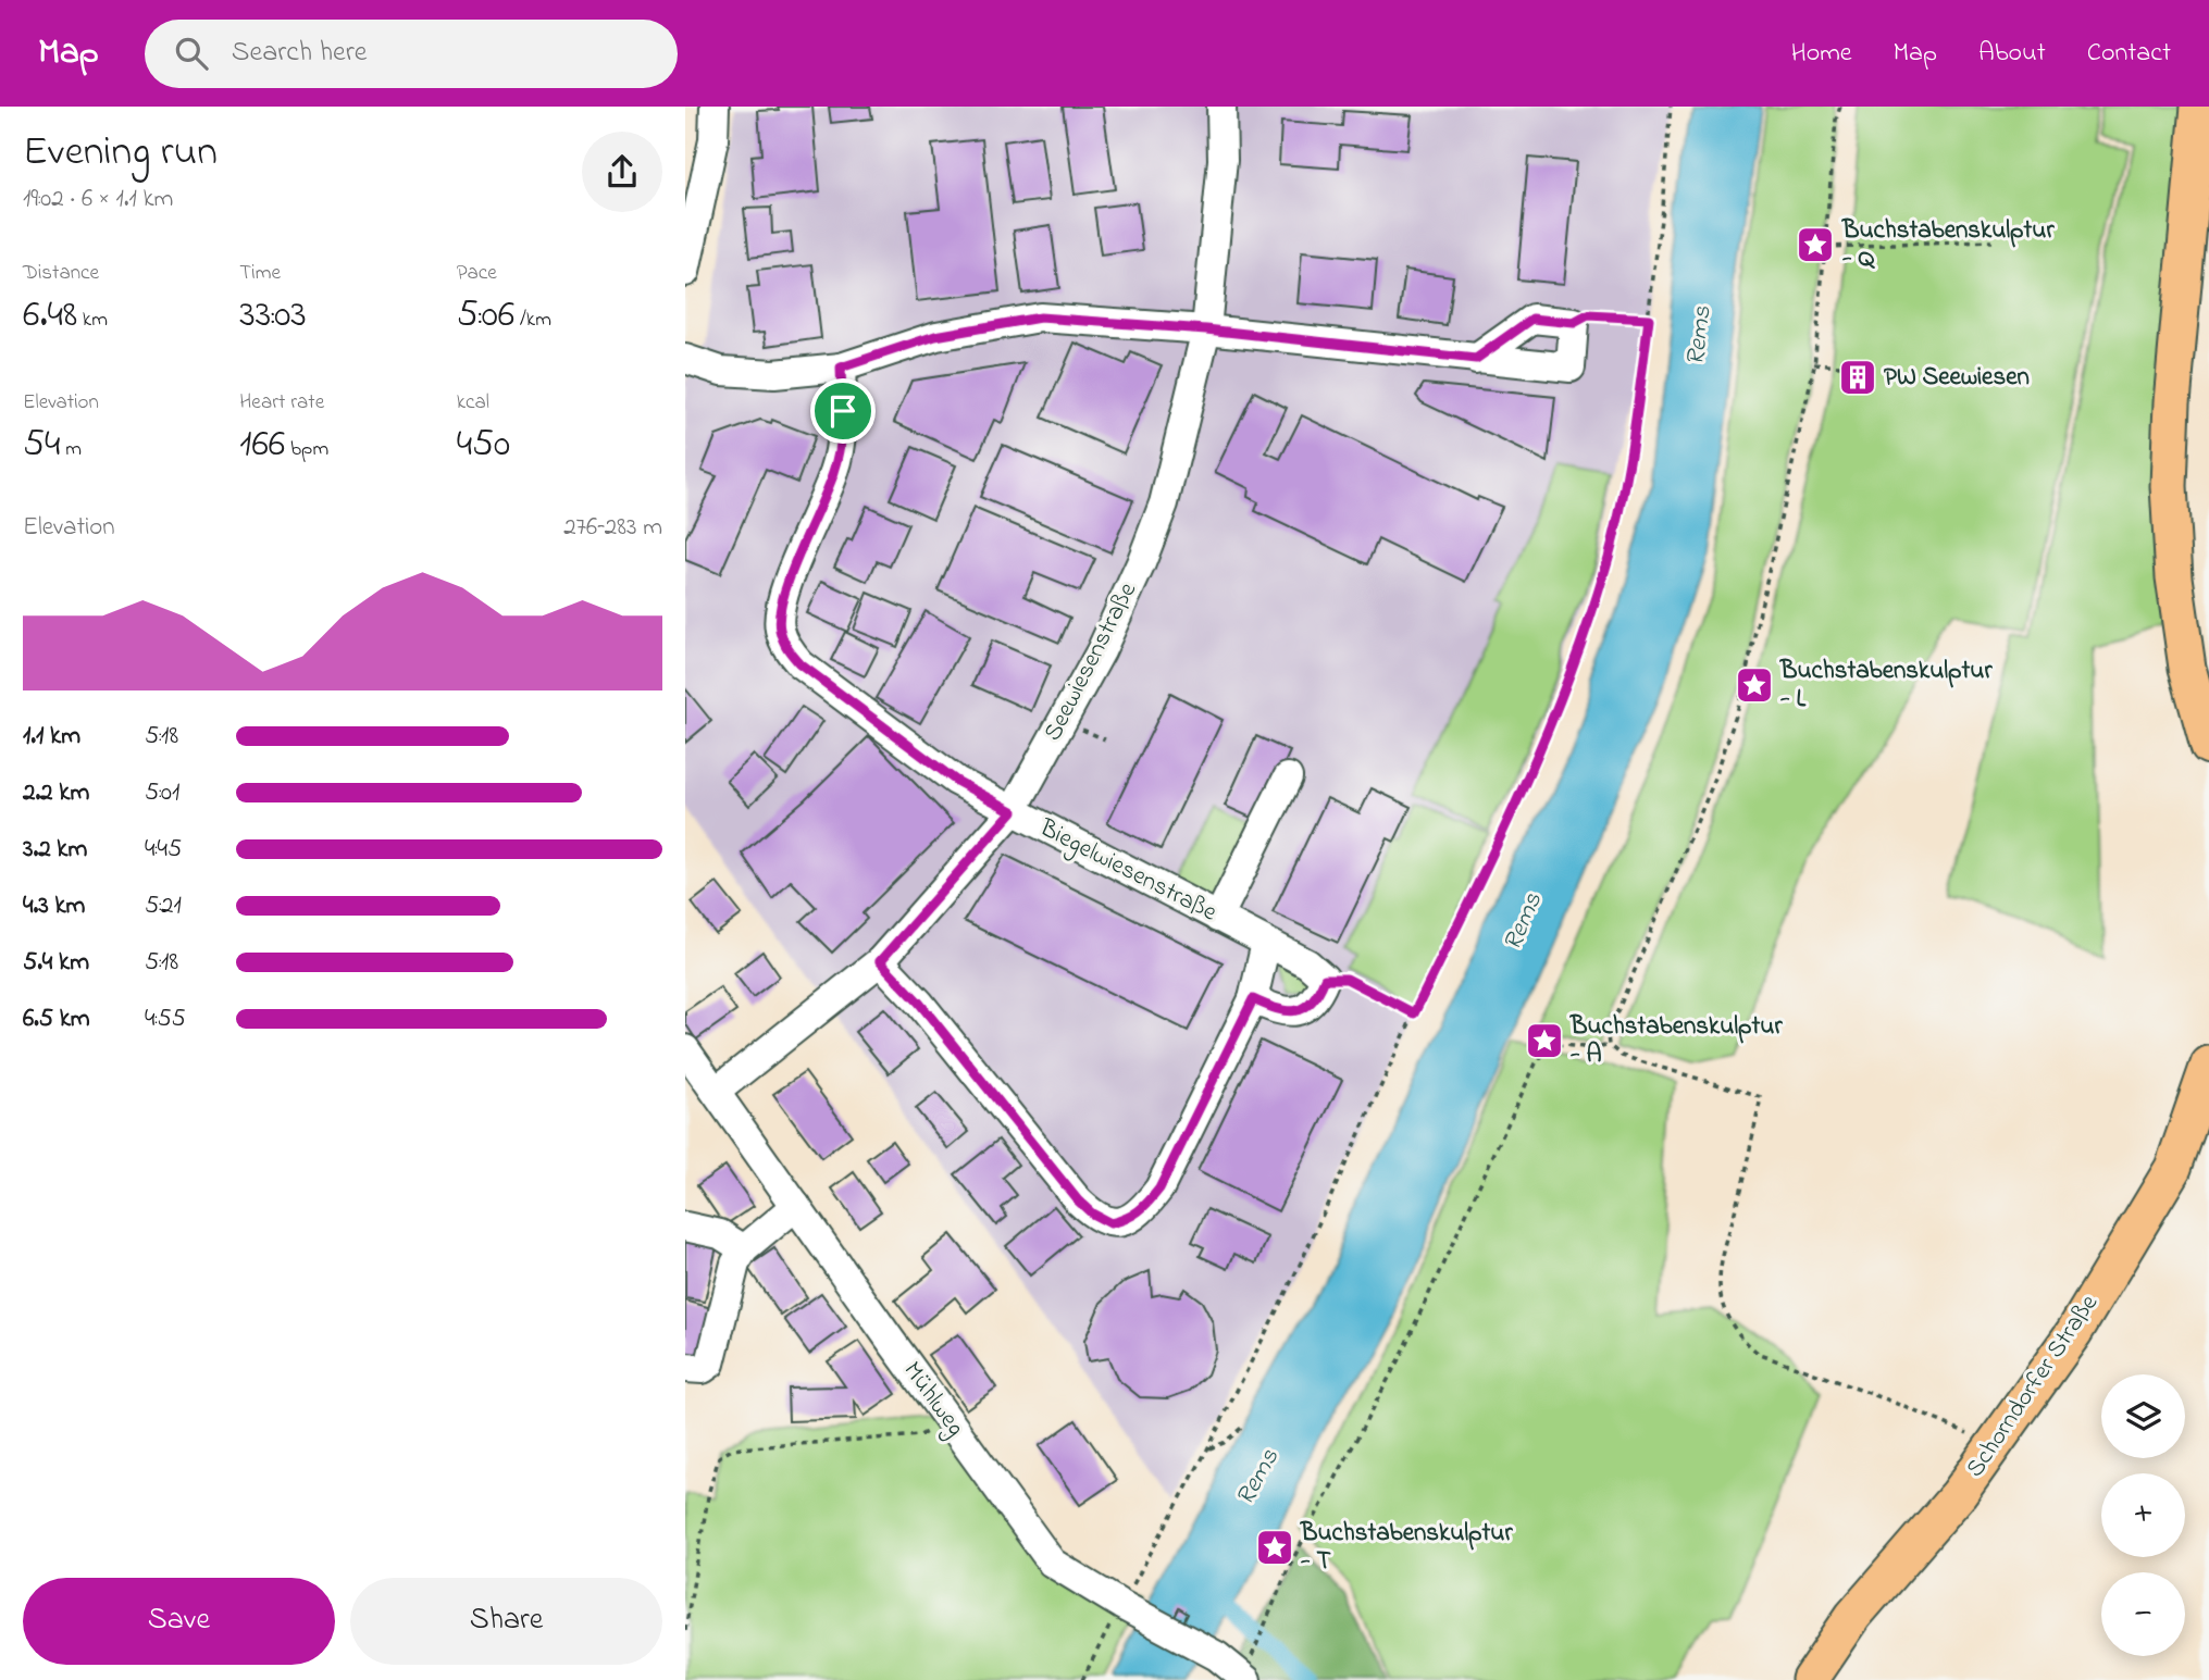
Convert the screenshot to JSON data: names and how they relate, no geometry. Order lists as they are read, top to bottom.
{
  "streets": {
    "main road": ["Schorndorfer Straße"],
    "street": ["Seewiesenstraße", "Biegelwiesenstraße", "Mühlweg"]
  },
  "crossings": [
    ["Seewiesenstraße", "Biegelwiesenstraße"],
    ["Seewiesenstraße", "Mühlweg"]
  ],
  "water": ["Rems"],
  "places": {
    "place": [
      "Buchstabenskulptur - Q",
      "Buchstabenskulptur - L",
      "Buchstabenskulptur - A",
      "Buchstabenskulptur - T"
    ],
    "building": ["PW Seewiesen"]
  },
  "page": {
    "header": "Map",
    "search": "Search here",
    "nav": [
      "Home",
      "Map",
      "About",
      "Contact"
    ],
    "heading": ["Evening run", "19:02 · 6 × 1.1 km"],
    "stats": [
      ["Distance", "6.48 km"],
      ["Time", "33:03"],
      ["Pace", "5:06 /km"],
      ["Elevation", "54 m"],
      ["Heart rate", "166 bpm"],
      ["kcal", "450"]
    ],
    "chart": ["Elevation", "276–283 m"],
    "list": [
      {
        "name": "1.1 km",
        "note": "5:18"
      },
      {
        "name": "2.2 km",
        "note": "5:01"
      },
      {
        "name": "3.2 km",
        "note": "4:45"
      },
      {
        "name": "4.3 km",
        "note": "5:21"
      },
      {
        "name": "5.4 km",
        "note": "5:18"
      },
      {
        "name": "6.5 km",
        "note": "4:55"
      }
    ],
    "map_buttons": ["+", "−"],
    "buttons": ["Save", "Share"]
  }
}
